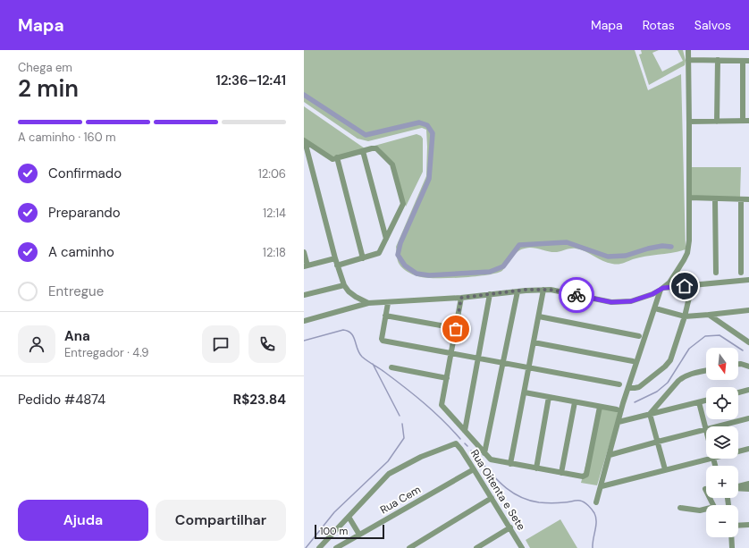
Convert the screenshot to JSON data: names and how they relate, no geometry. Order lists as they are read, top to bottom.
{
  "streets": {
    "street": ["Rua Oitenta e Sete", "Rua Cem"]
  },
  "crossings": [
    ["Rua Oitenta e Sete", "Rua Cem"]
  ],
  "scale_bar": "100 m",
  "north": "bottom",
  "page": {
    "header": "Mapa",
    "nav": ["Mapa", "Rotas", "Salvos"],
    "heading": ["2 min", "Chega em", "12:36–12:41"],
    "panel": [
      "Ana",
      "Entregador · 4.9",
      "Pedido #4874",
      "R$23.84"
    ],
    "bar": "A caminho · 160 m",
    "list": [
      ["Confirmado", "12:06"],
      ["Preparando", "12:14"],
      ["A caminho", "12:18"],
      "Entregue"
    ],
    "map_buttons": ["+", "−"],
    "buttons": ["Ajuda", "Compartilhar"],
    "scale": "100 m"
  }
}
